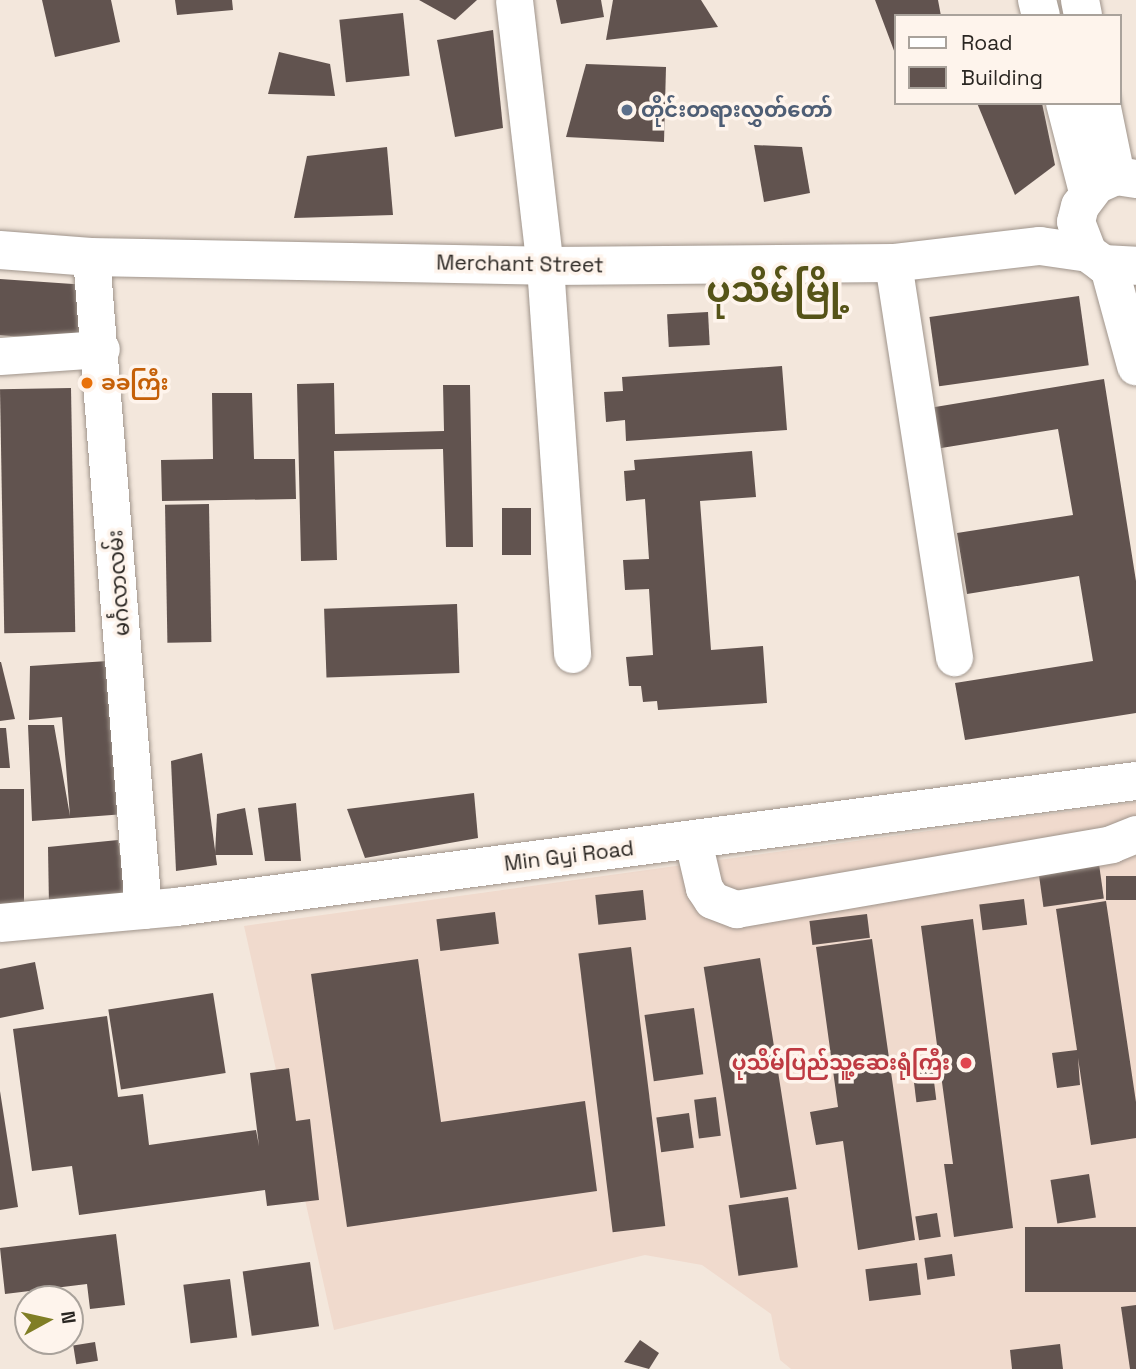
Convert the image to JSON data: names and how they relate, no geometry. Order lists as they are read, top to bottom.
{
  "streets": {
    "main road": ["Merchant Street", "Min Gyi Road"],
    "street": ["မင်္ဂလာလမ်း"]
  },
  "crossings": [
    ["Merchant Street", "မင်္ဂလာလမ်း"],
    ["မင်္ဂလာလမ်း", "Min Gyi Road"]
  ],
  "districts": ["ပုသိမ်မြို့"],
  "places": ["တိုင်းတရားလွှတ်တော်", "ခခကြီး", "ပုသိမ်ပြည်သူ့ဆေးရုံကြီး"],
  "legend": ["Road", "Building"],
  "north": "right"
}
